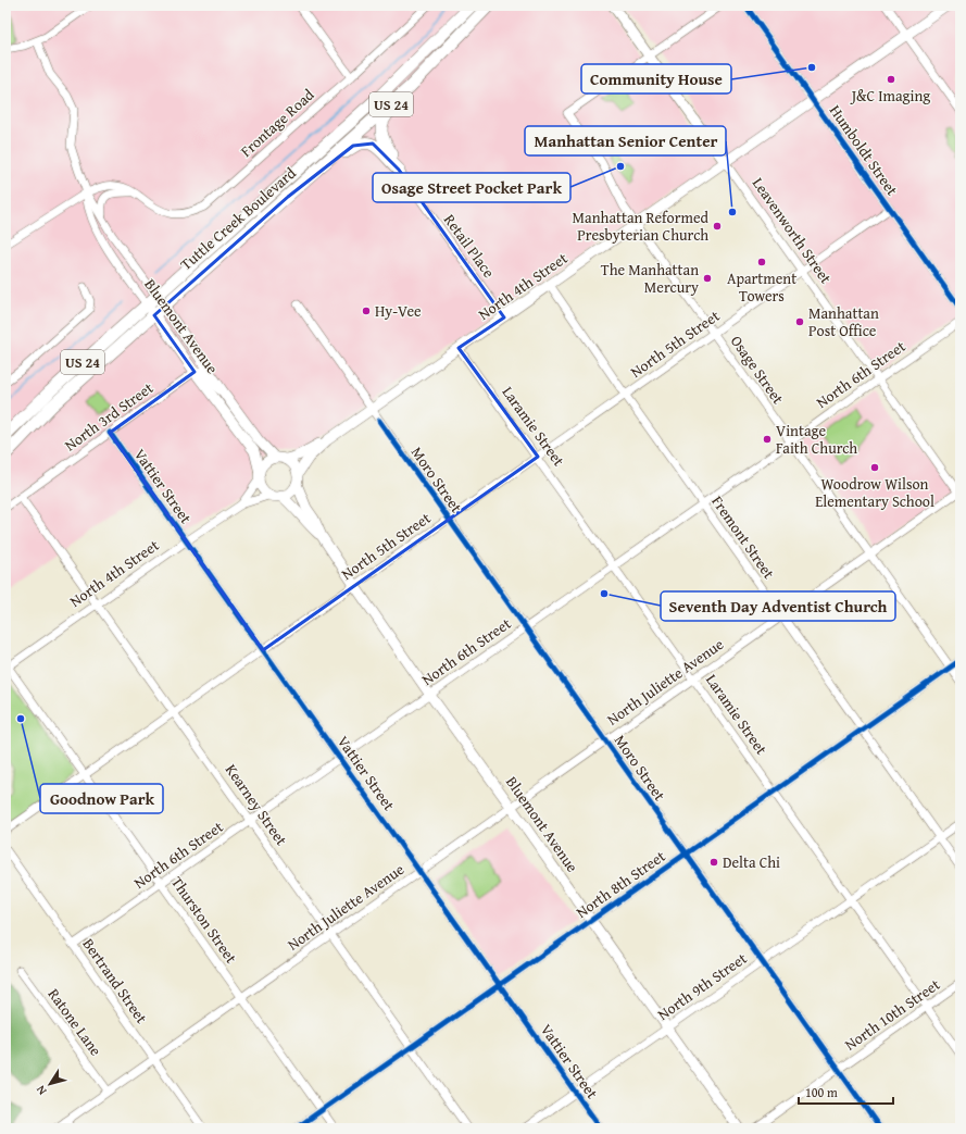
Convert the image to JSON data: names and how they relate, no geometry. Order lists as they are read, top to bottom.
{
  "streets": {
    "highway": ["US 24", "Tuttle Creek Boulevard"],
    "main road": ["Leavenworth Street", "North 4th Street", "Bluemont Avenue"],
    "street": [
      "Frontage Road",
      "Humboldt Street",
      "Retail Place",
      "North 5th Street",
      "Osage Street",
      "North 6th Street",
      "North 3rd Street",
      "Laramie Street",
      "Moro Street",
      "Vattier Street",
      "Fremont Street",
      "North Juliette Avenue",
      "Kearney Street",
      "North 8th Street",
      "Thurston Street",
      "Bertrand Street",
      "North 9th Street",
      "North 10th Street",
      "Ratone Lane"
    ]
  },
  "crossings": [
    ["Frontage Road", "Bluemont Avenue"],
    ["Humboldt Street", "North 4th Street"],
    ["Humboldt Street", "North 5th Street"],
    ["Tuttle Creek Boulevard", "Bluemont Avenue"],
    ["Leavenworth Street", "North 4th Street"],
    ["Leavenworth Street", "North 5th Street"],
    ["Leavenworth Street", "Osage Street"],
    ["Leavenworth Street", "North 6th Street"],
    ["Leavenworth Street", "North Juliette Avenue"],
    ["Retail Place", "North 4th Street"],
    ["North 4th Street", "Bluemont Avenue"],
    ["North 4th Street", "Osage Street"],
    ["North 4th Street", "Laramie Street"],
    ["North 4th Street", "Moro Street"],
    ["North 4th Street", "Vattier Street"],
    ["North 4th Street", "Fremont Street"],
    ["North 4th Street", "Kearney Street"],
    ["North 4th Street", "Thurston Street"],
    ["Bluemont Avenue", "North 5th Street"],
    ["Bluemont Avenue", "North 6th Street"],
    ["Bluemont Avenue", "North 3rd Street"],
    ["Bluemont Avenue", "North Juliette Avenue"],
    ["Bluemont Avenue", "North 8th Street"],
    ["Bluemont Avenue", "North 9th Street"],
    ["North 5th Street", "Osage Street"],
    ["North 5th Street", "Laramie Street"],
    ["North 5th Street", "Moro Street"],
    ["North 5th Street", "Vattier Street"],
    ["North 5th Street", "Fremont Street"],
    ["North 5th Street", "Kearney Street"],
    ["North 5th Street", "Thurston Street"],
    ["Osage Street", "North 6th Street"],
    ["Osage Street", "North Juliette Avenue"],
    ["Osage Street", "North 8th Street"],
    ["North 6th Street", "Laramie Street"],
    ["North 6th Street", "Moro Street"],
    ["North 6th Street", "Vattier Street"],
    ["North 6th Street", "Fremont Street"],
    ["North 6th Street", "Kearney Street"],
    ["North 6th Street", "Thurston Street"],
    ["North 6th Street", "Bertrand Street"],
    ["North 3rd Street", "Vattier Street"],
    ["North 3rd Street", "Kearney Street"],
    ["Laramie Street", "North Juliette Avenue"],
    ["Laramie Street", "North 8th Street"],
    ["Laramie Street", "North 9th Street"],
    ["Laramie Street", "North 10th Street"],
    ["Moro Street", "North Juliette Avenue"],
    ["Moro Street", "North 8th Street"],
    ["Moro Street", "North 9th Street"],
    ["Moro Street", "North 10th Street"],
    ["Vattier Street", "North Juliette Avenue"],
    ["Vattier Street", "North 8th Street"],
    ["Vattier Street", "North 9th Street"],
    ["Fremont Street", "North Juliette Avenue"],
    ["Fremont Street", "North 8th Street"],
    ["Fremont Street", "North 9th Street"],
    ["North Juliette Avenue", "Kearney Street"],
    ["North Juliette Avenue", "Thurston Street"],
    ["North Juliette Avenue", "Bertrand Street"],
    ["North Juliette Avenue", "Ratone Lane"],
    ["Kearney Street", "North 8th Street"],
    ["North 8th Street", "Thurston Street"]
  ],
  "places": [
    "Community House",
    "J&C Imaging",
    "Osage Street Pocket Park",
    "Manhattan Senior Center",
    "Manhattan Reformed Presbyterian Church",
    "Apartment Towers",
    "The Manhattan Mercury",
    "Hy-Vee",
    "Manhattan Post Office",
    "Vintage Faith Church",
    "Woodrow Wilson Elementary School",
    "Seventh Day Adventist Church",
    "Goodnow Park",
    "Delta Chi"
  ],
  "scale_bar": "100 m",
  "north": "bottom left"
}
